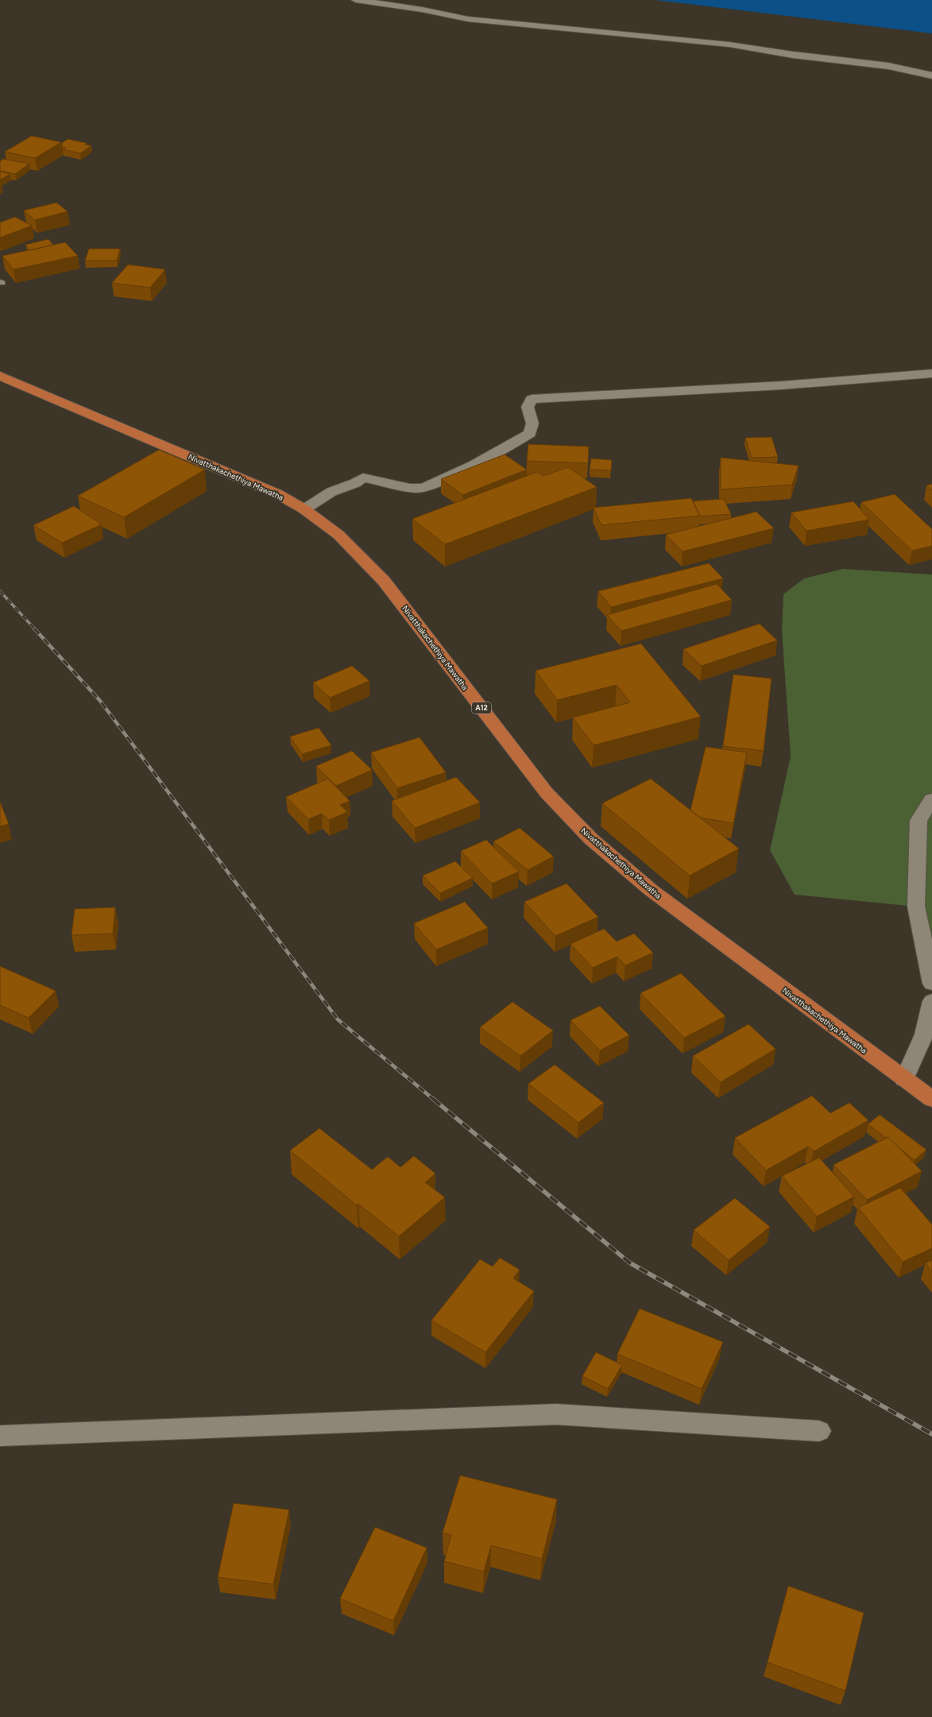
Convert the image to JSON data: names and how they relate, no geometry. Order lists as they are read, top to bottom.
{
  "streets": {
    "highway": ["Nivatthakachethiya Mawatha", "A12"]
  }
}
